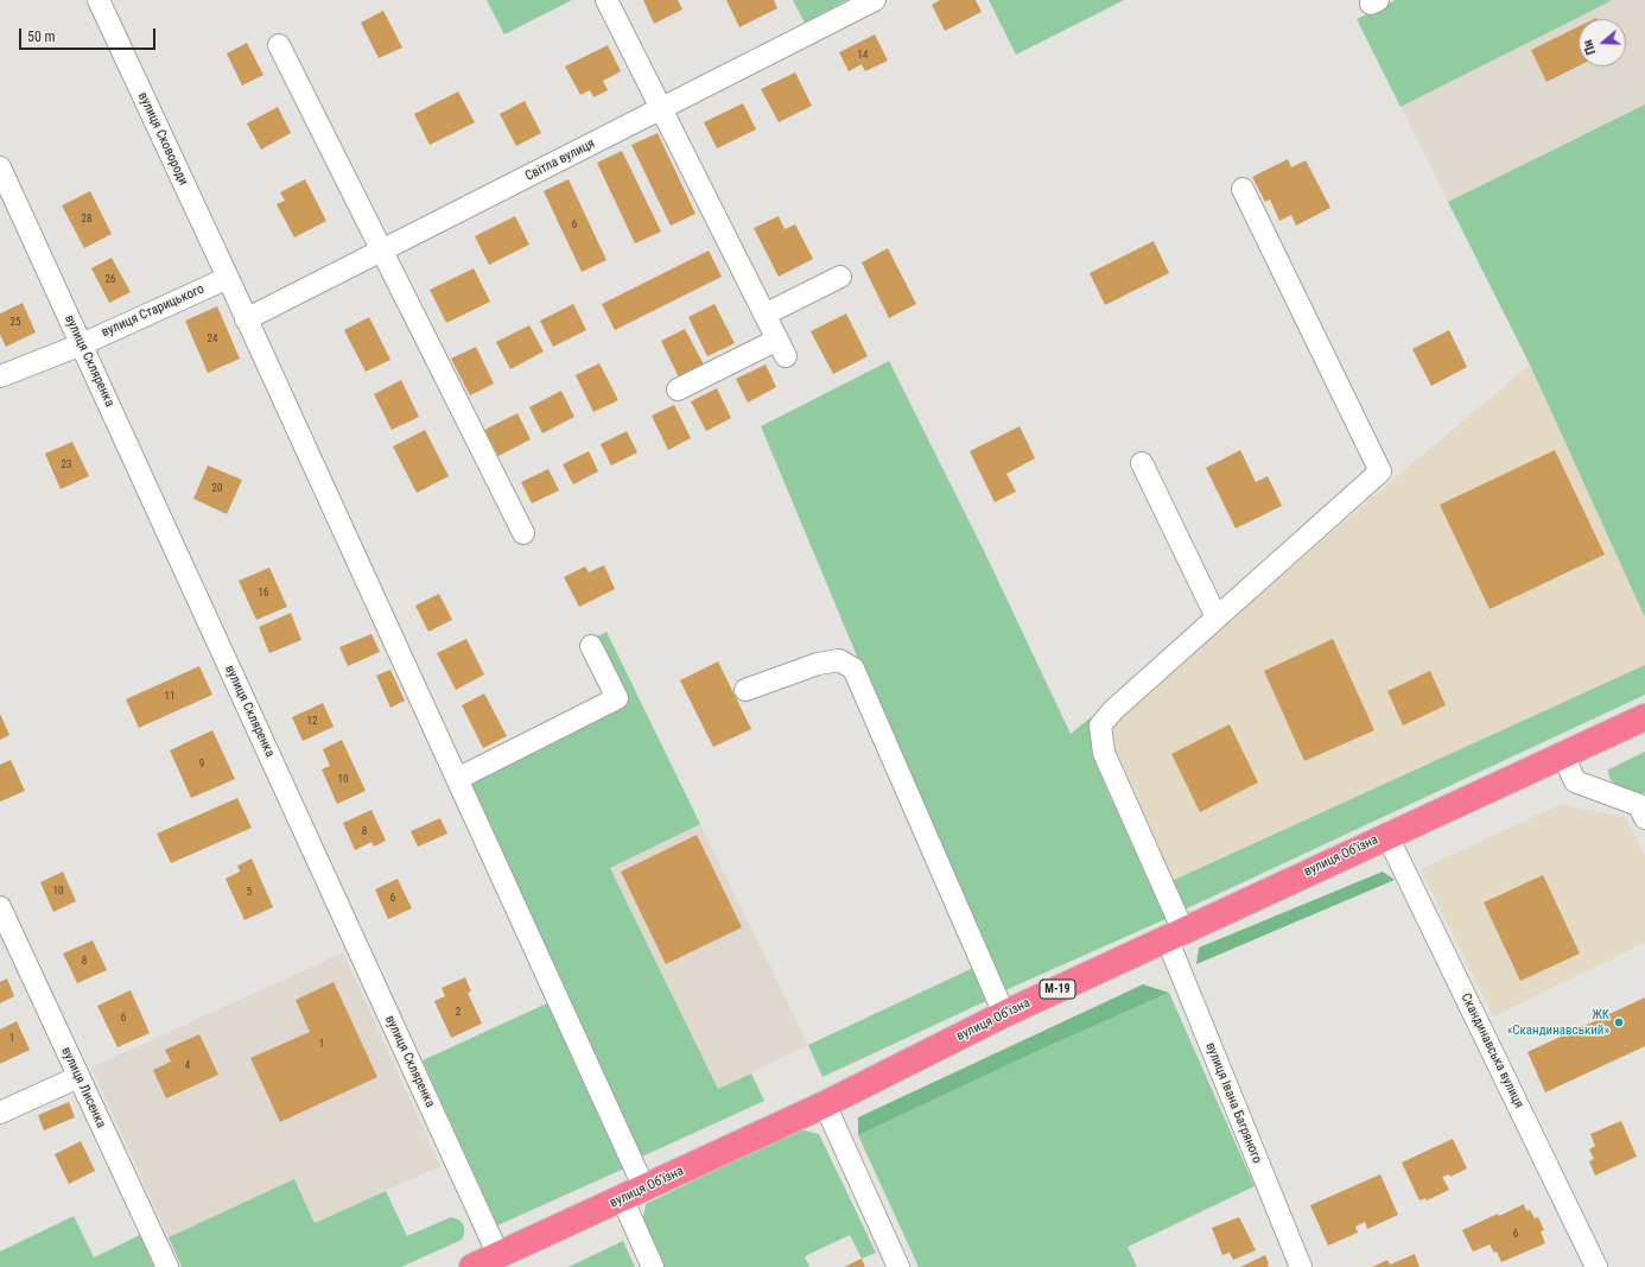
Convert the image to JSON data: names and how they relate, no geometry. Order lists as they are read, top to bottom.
{
  "streets": {
    "highway": ["вулиця Об’їзна", "М-19"],
    "street": [
      "вулиця Сковороди",
      "Світла вулиця",
      "вулиця Старицького",
      "вулиця Скляренка",
      "Скандинавська вулиця",
      "вулиця Лисенка",
      "вулиця Івана Багряного"
    ]
  },
  "crossings": [
    ["вулиця Сковороди", "Світла вулиця"],
    ["вулиця Сковороди", "вулиця Старицького"],
    ["вулиця Сковороди", "вулиця Об’їзна"],
    ["вулиця Старицького", "вулиця Скляренка"],
    ["вулиця Скляренка", "вулиця Об’їзна"],
    ["вулиця Об’їзна", "Скандинавська вулиця"],
    ["вулиця Об’їзна", "вулиця Івана Багряного"]
  ],
  "places": ["ЖК «Скандинавський»"],
  "house_numbers": [
    "14",
    "28",
    "6",
    "26",
    "25",
    "24",
    "23",
    "20",
    "16",
    "11",
    "12",
    "9",
    "10",
    "8",
    "10",
    "5",
    "6",
    "8",
    "2",
    "6",
    "1",
    "1",
    "4",
    "6"
  ],
  "scale_bar": "50 m",
  "north": "left"
}
